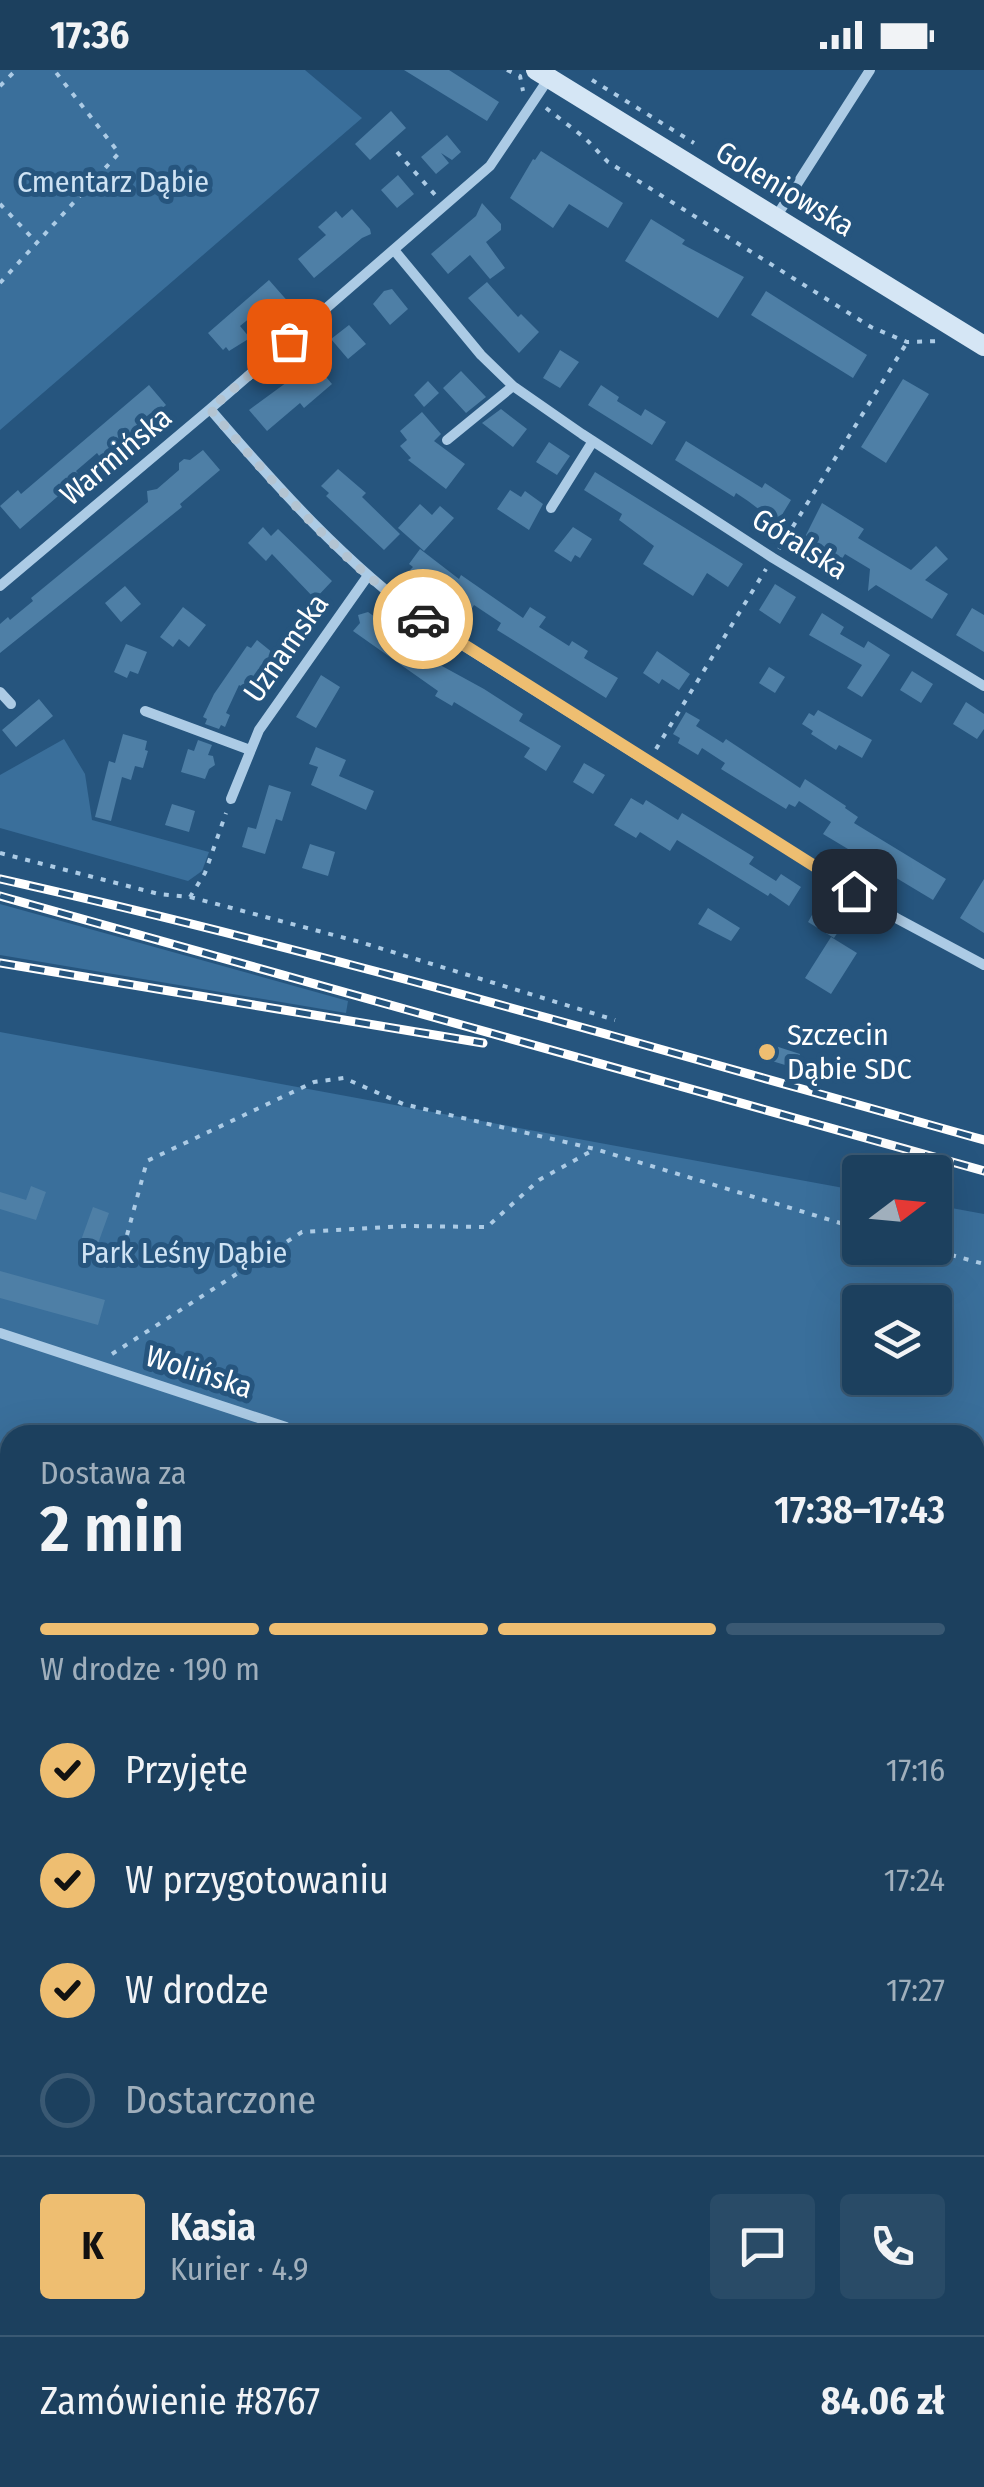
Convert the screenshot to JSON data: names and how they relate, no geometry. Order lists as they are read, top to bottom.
{
  "streets": {
    "street": [
      "Goleniowska",
      "Warmińska",
      "Góralska",
      "Uznamska",
      "Wolińska"
    ]
  },
  "crossings": [
    ["Goleniowska", "Warmińska"],
    ["Warmińska", "Góralska"]
  ],
  "parks": ["Cmentarz Dąbie", "Park Leśny Dąbie"],
  "places": ["Szczecin Dąbie SDC"],
  "north": "right",
  "page": {
    "status": "17:36",
    "heading": ["2 min", "Dostawa za", "17:38–17:43"],
    "panel": [
      "Kasia",
      "Kurier · 4.9",
      "Zamówienie #8767",
      "84.06 zł"
    ],
    "bar": "W drodze · 190 m",
    "list": [
      ["Przyjęte", "17:16"],
      ["W przygotowaniu", "17:24"],
      ["W drodze", "17:27"],
      "Dostarczone"
    ],
    "round": "K"
  }
}
